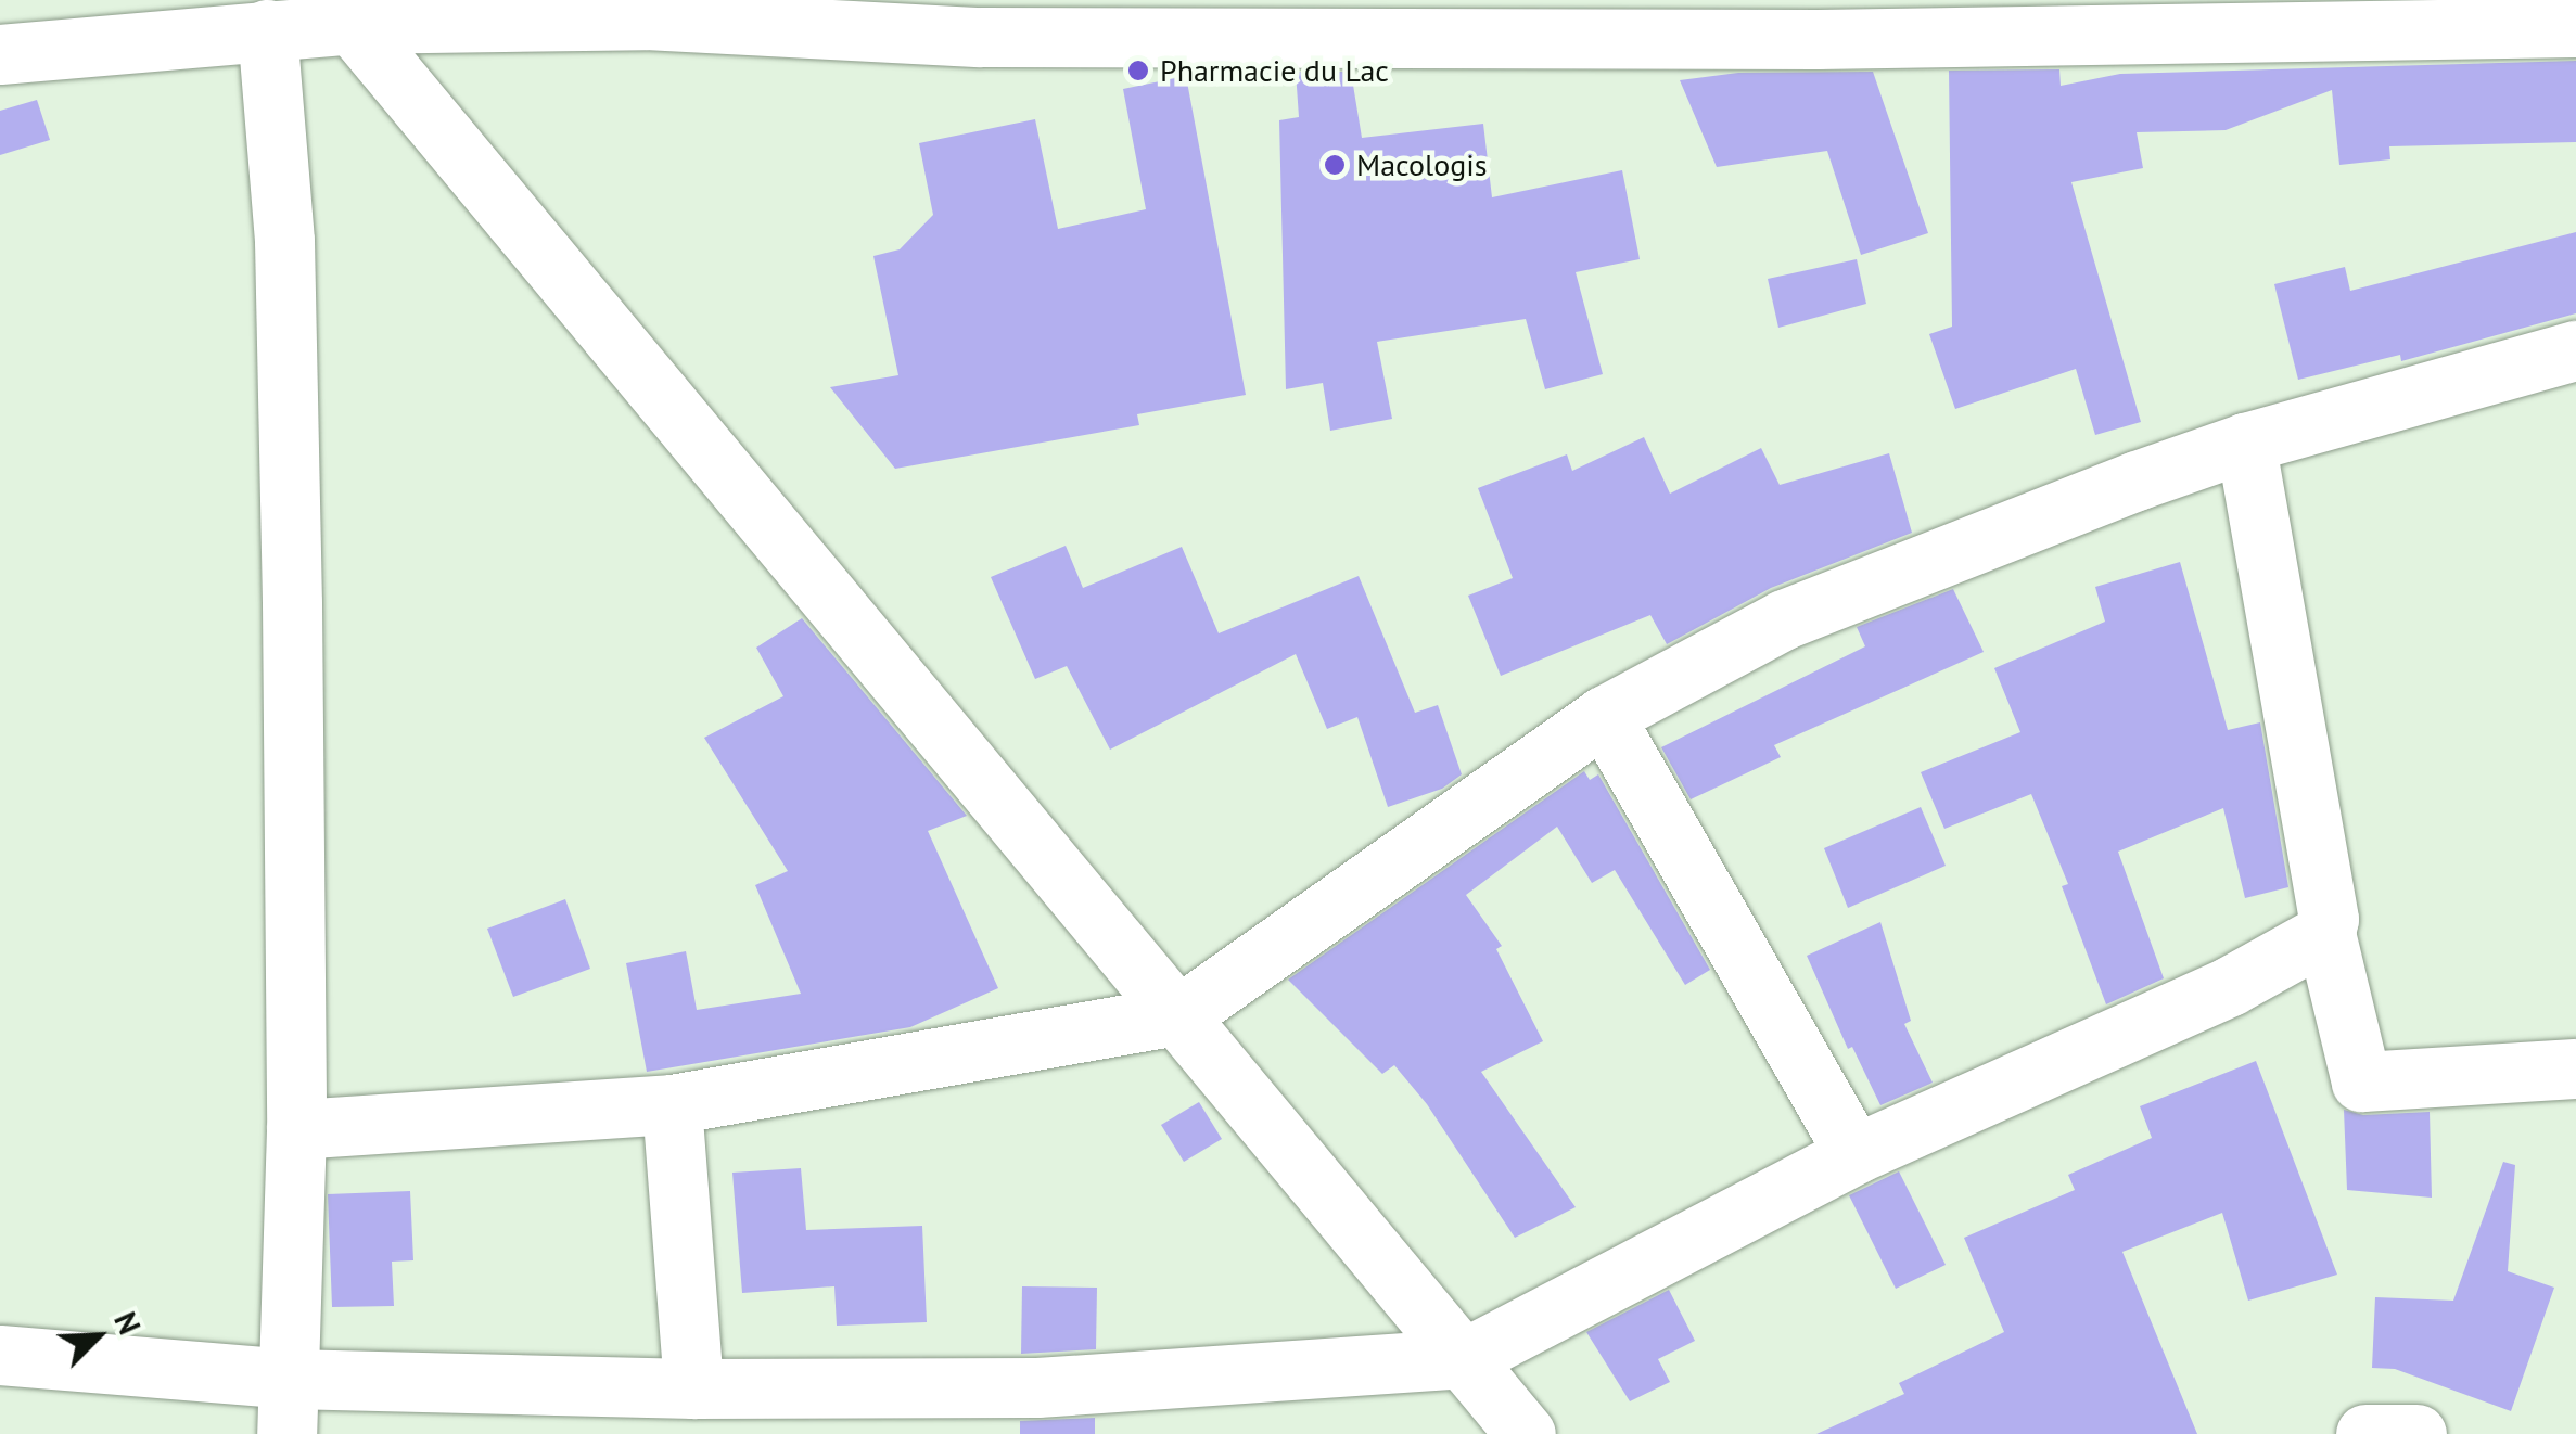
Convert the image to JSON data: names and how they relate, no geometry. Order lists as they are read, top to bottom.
{
  "places": ["Pharmacie du Lac", "Macologis"],
  "north": "top right"
}
